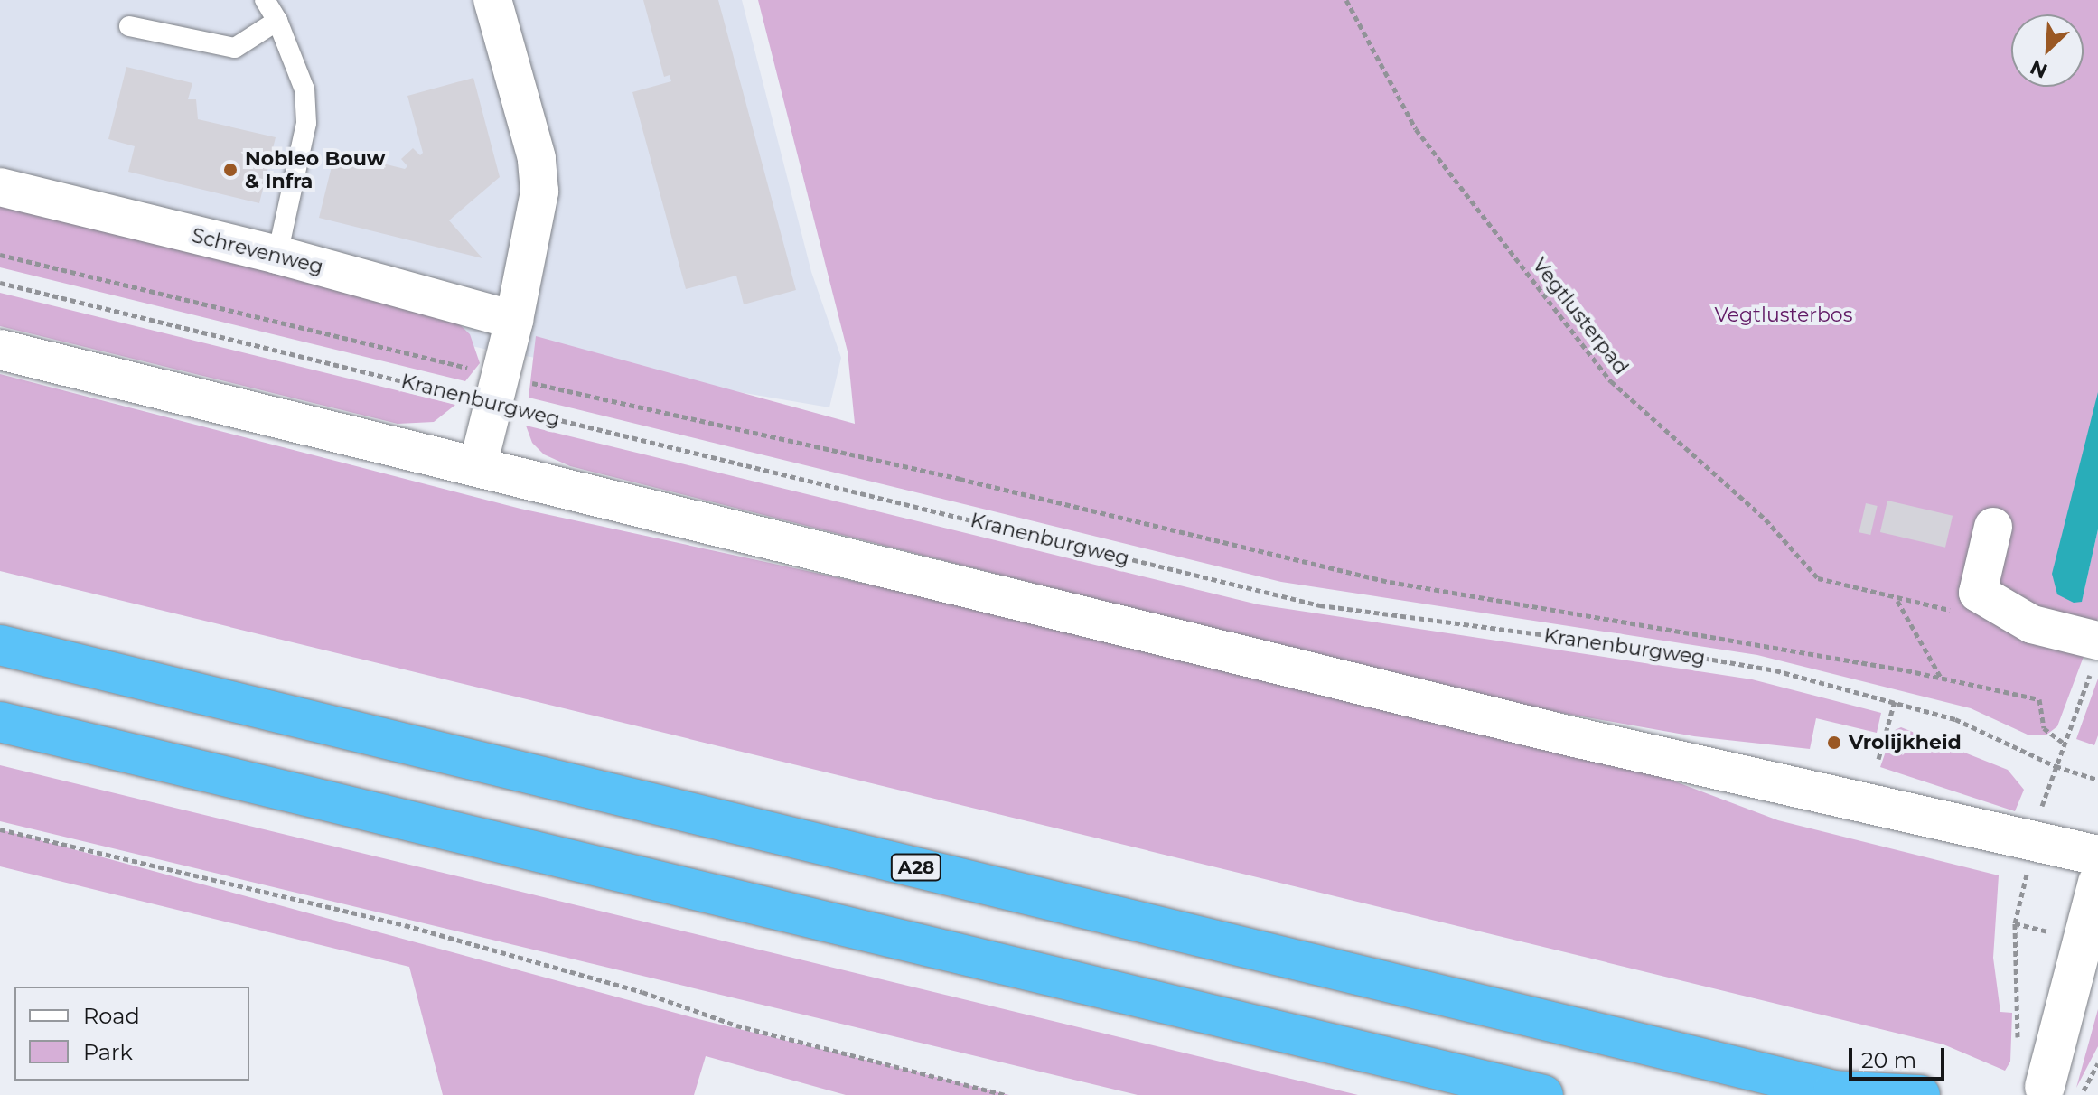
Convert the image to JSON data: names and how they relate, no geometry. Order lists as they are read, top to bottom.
{
  "streets": {
    "highway": ["A28"],
    "street": ["Schrevenweg"],
    "path": ["Vegtlusterpad", "Kranenburgweg"]
  },
  "parks": ["Vegtlusterbos"],
  "places": ["Nobleo Bouw & Infra", "Vrolijkheid"],
  "legend": ["Road", "Park"],
  "scale_bar": "20 m",
  "north": "bottom left"
}
